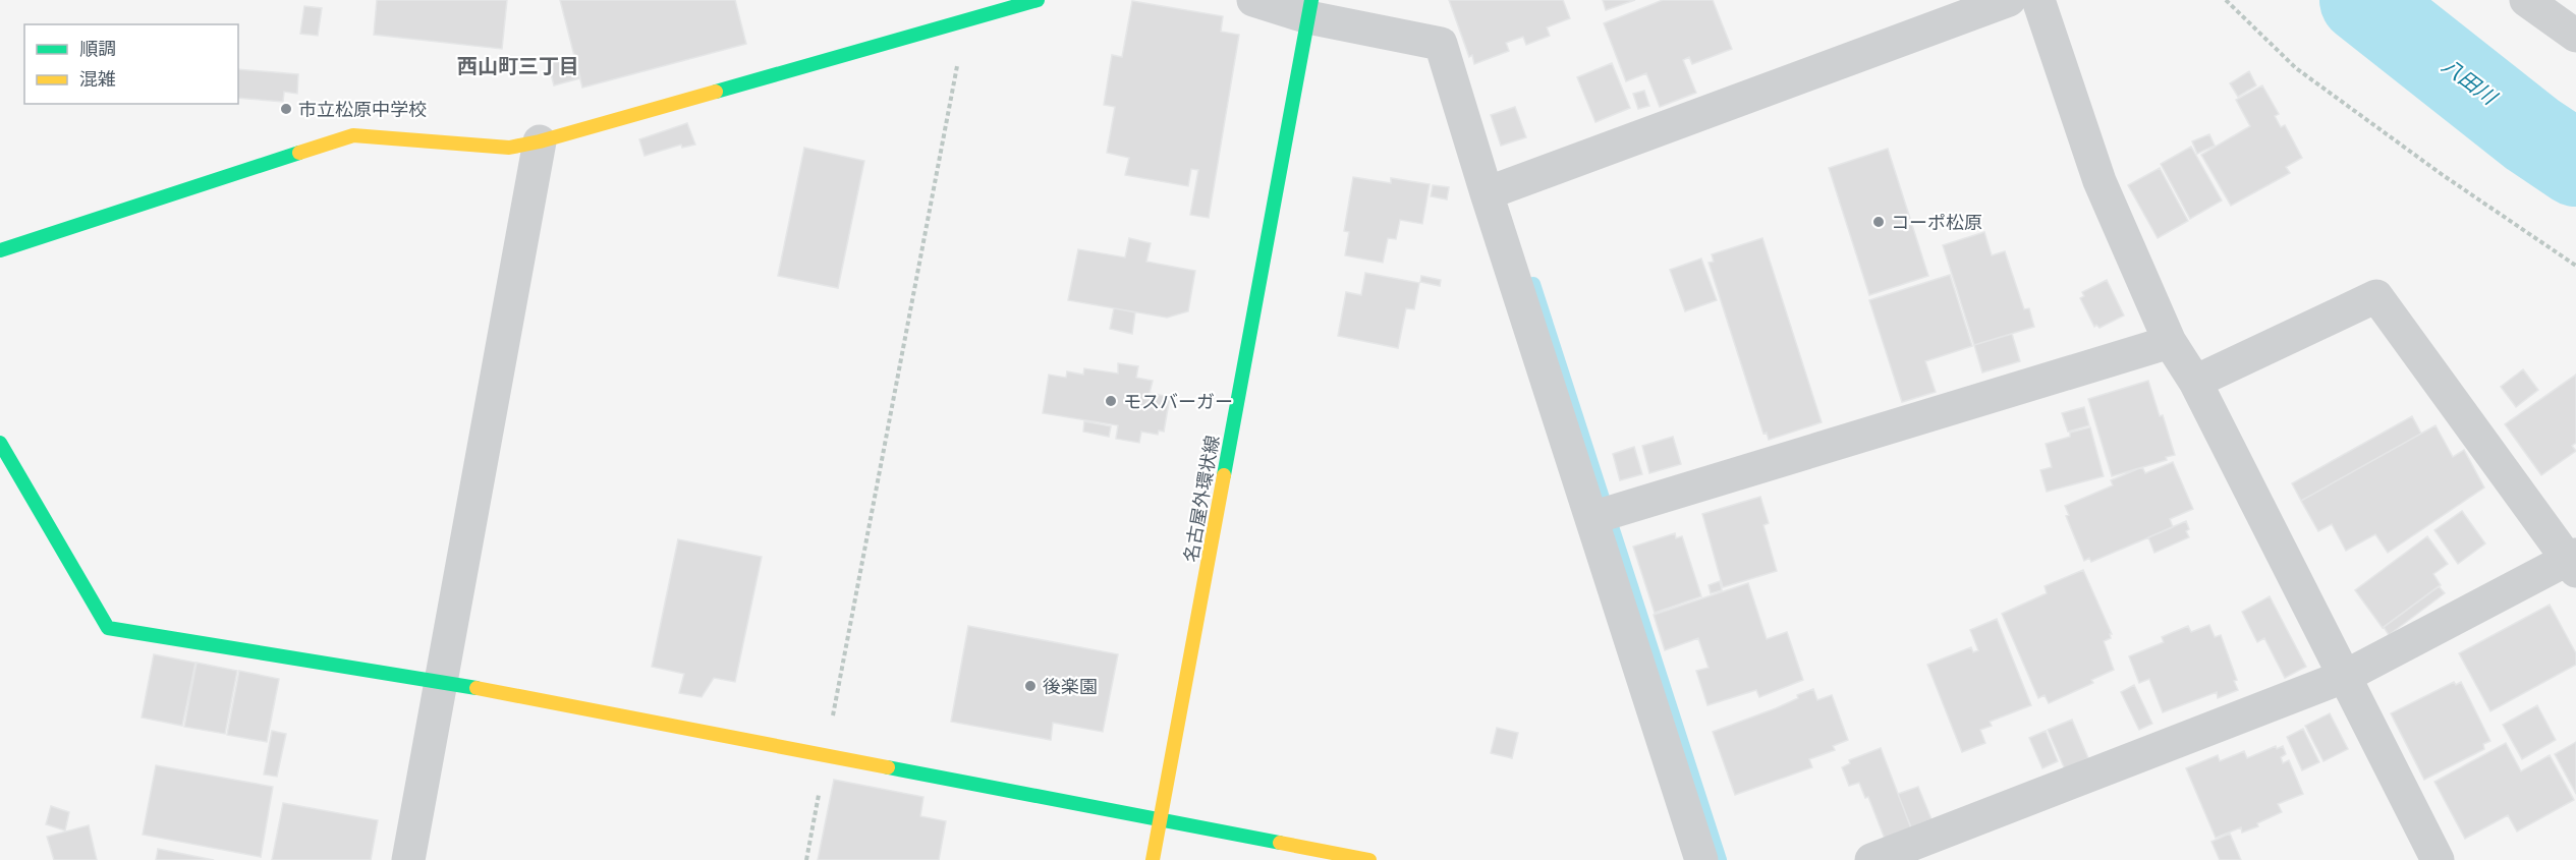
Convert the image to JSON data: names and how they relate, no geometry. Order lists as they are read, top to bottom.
{
  "streets": {
    "street": ["名古屋外環状線"]
  },
  "districts": ["西山町三丁目"],
  "water": ["八田川"],
  "places": [
    "市立松原中学校",
    "コーポ松原",
    "モスバーガー",
    "後楽園"
  ],
  "legend": ["順調", "混雑"]
}
